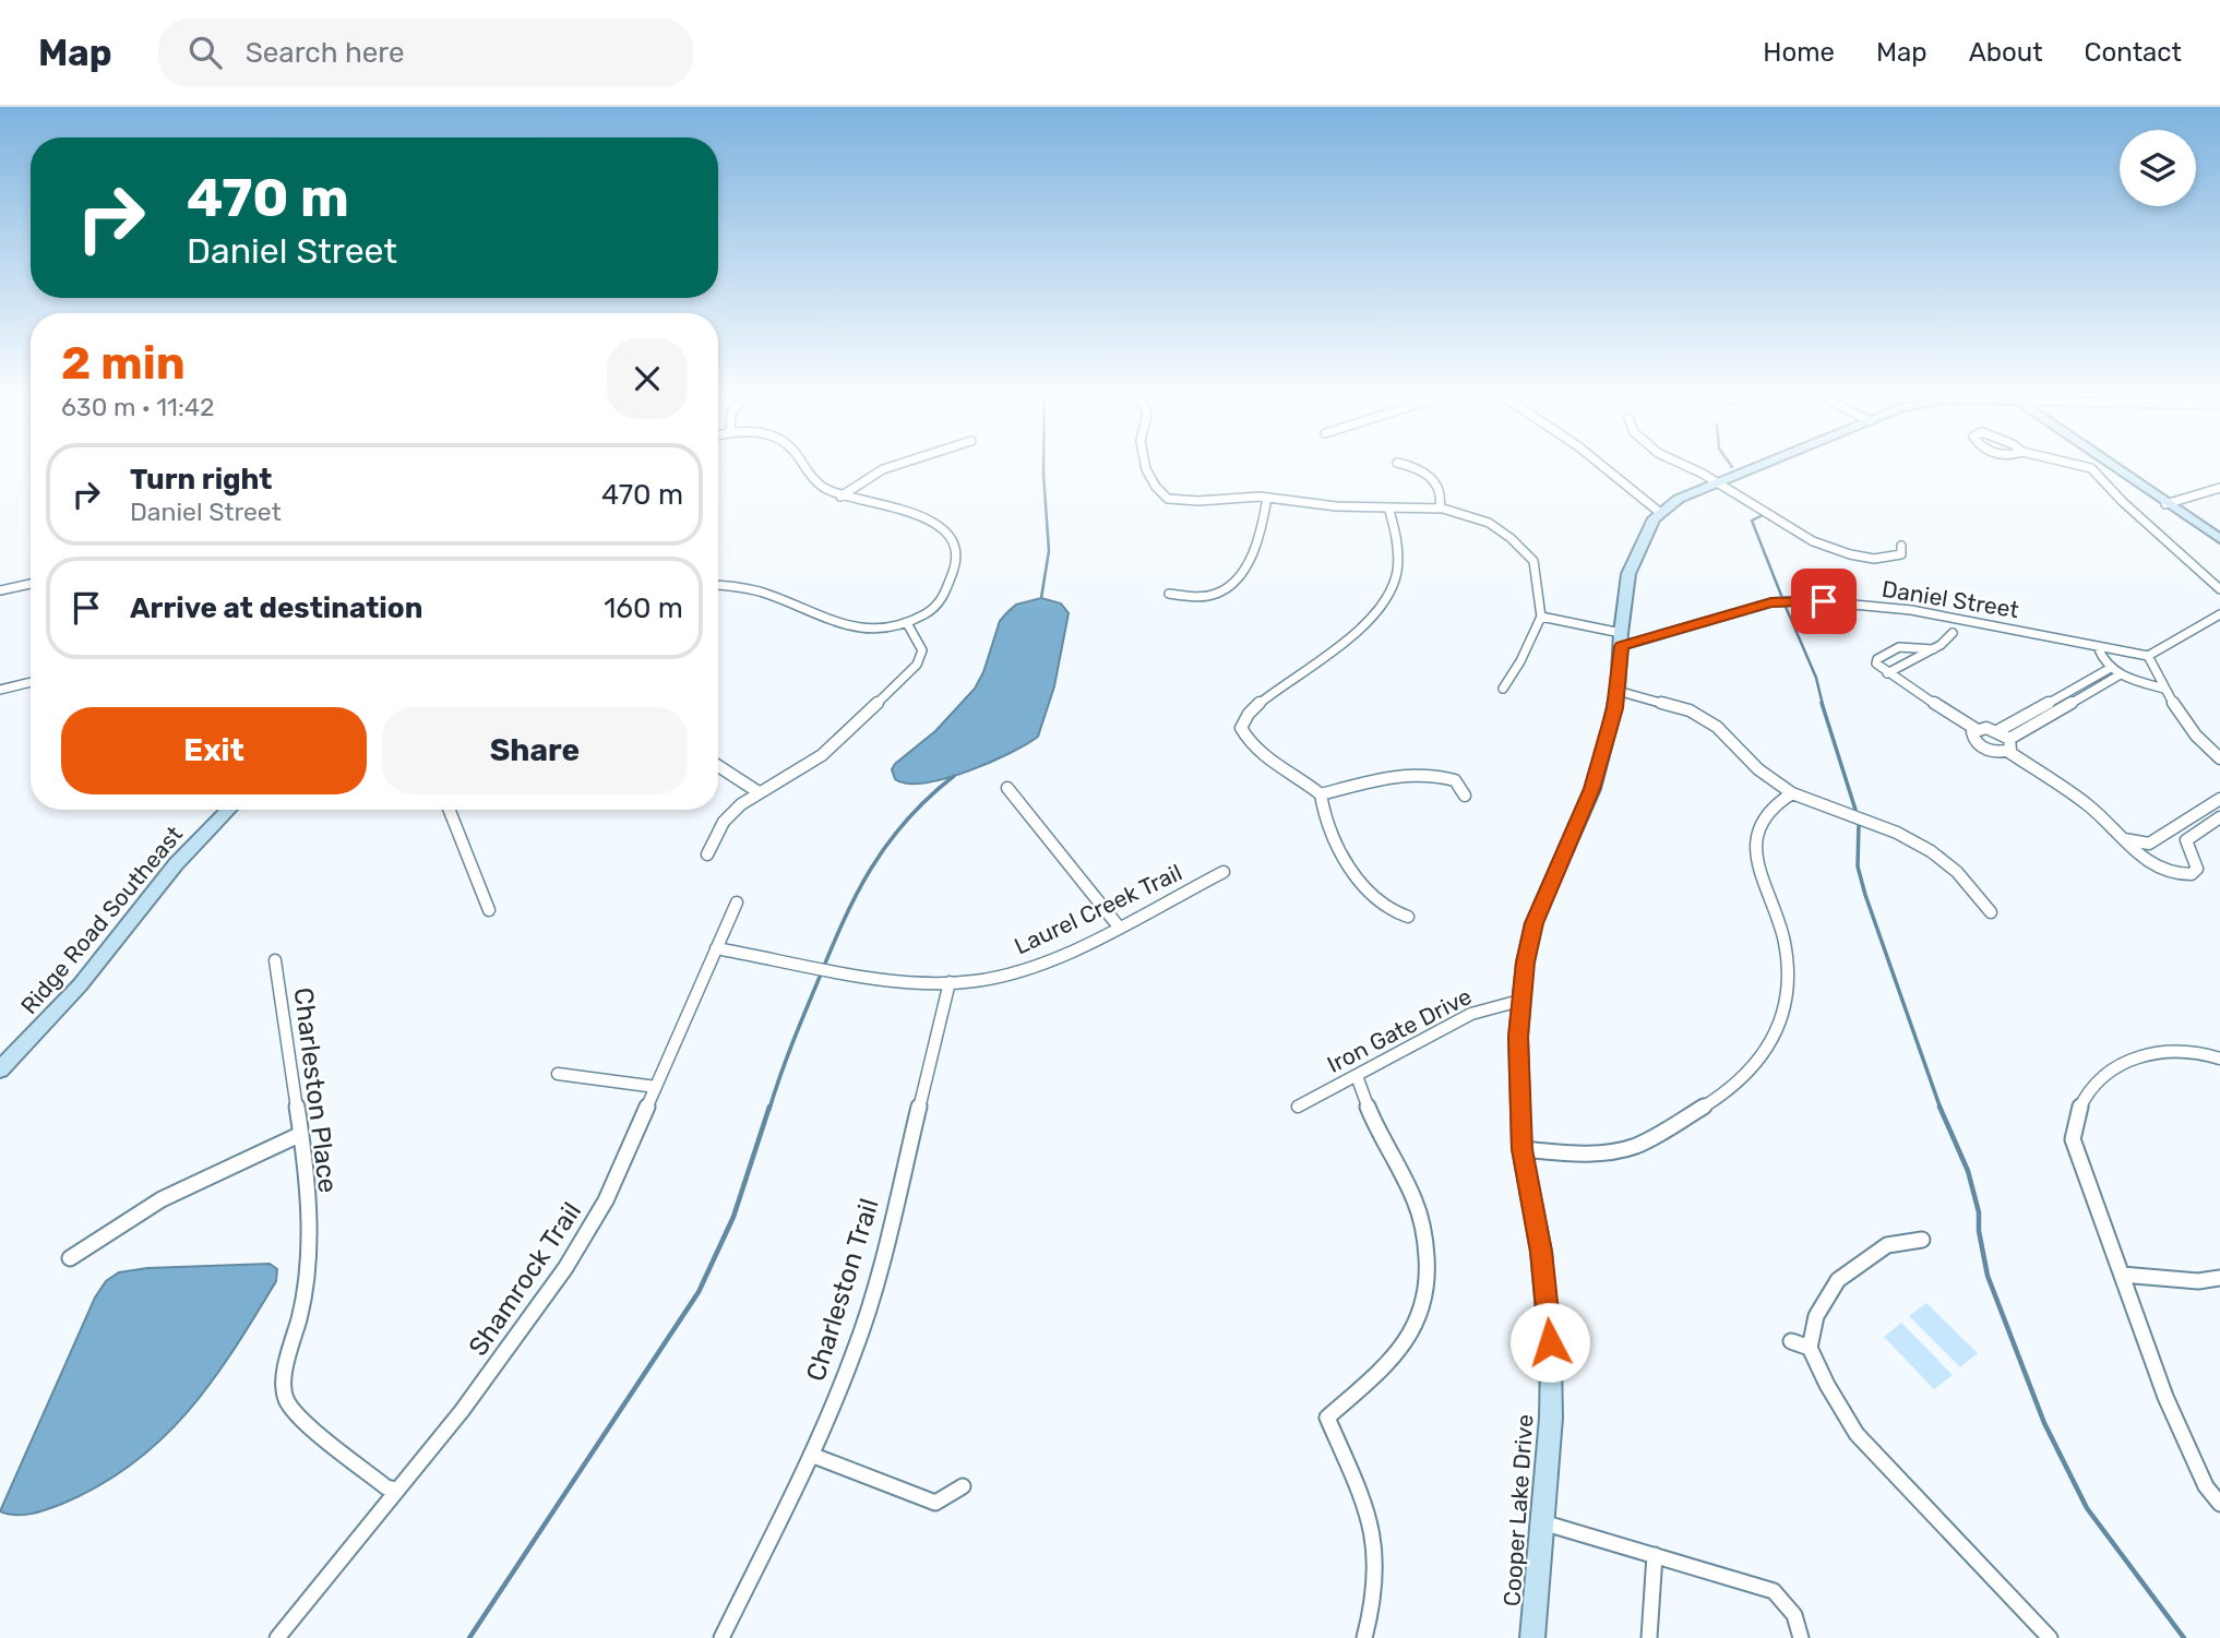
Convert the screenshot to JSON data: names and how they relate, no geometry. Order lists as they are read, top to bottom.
{
  "streets": {
    "street": [
      "Daniel Street",
      "Laurel Creek Trail",
      "Ridge Road Southeast",
      "Iron Gate Drive",
      "Charleston Place",
      "Shamrock Trail",
      "Charleston Trail",
      "Cooper Lake Drive"
    ]
  },
  "crossings": [
    ["Daniel Street", "Cooper Lake Drive"],
    ["Laurel Creek Trail", "Shamrock Trail"],
    ["Laurel Creek Trail", "Charleston Trail"],
    ["Iron Gate Drive", "Cooper Lake Drive"],
    ["Charleston Place", "Shamrock Trail"]
  ],
  "page": {
    "header": "Map",
    "search": "Search here",
    "nav": [
      "Home",
      "Map",
      "About",
      "Contact"
    ],
    "turn": ["470 m", "Daniel Street"],
    "heading": ["2 min", "630 m · 11:42"],
    "list": [
      {
        "name": "Turn right",
        "note": "Daniel Street",
        "value": "470 m"
      },
      {
        "name": "Arrive at destination",
        "value": "160 m"
      }
    ],
    "buttons": ["Exit", "Share"]
  }
}
